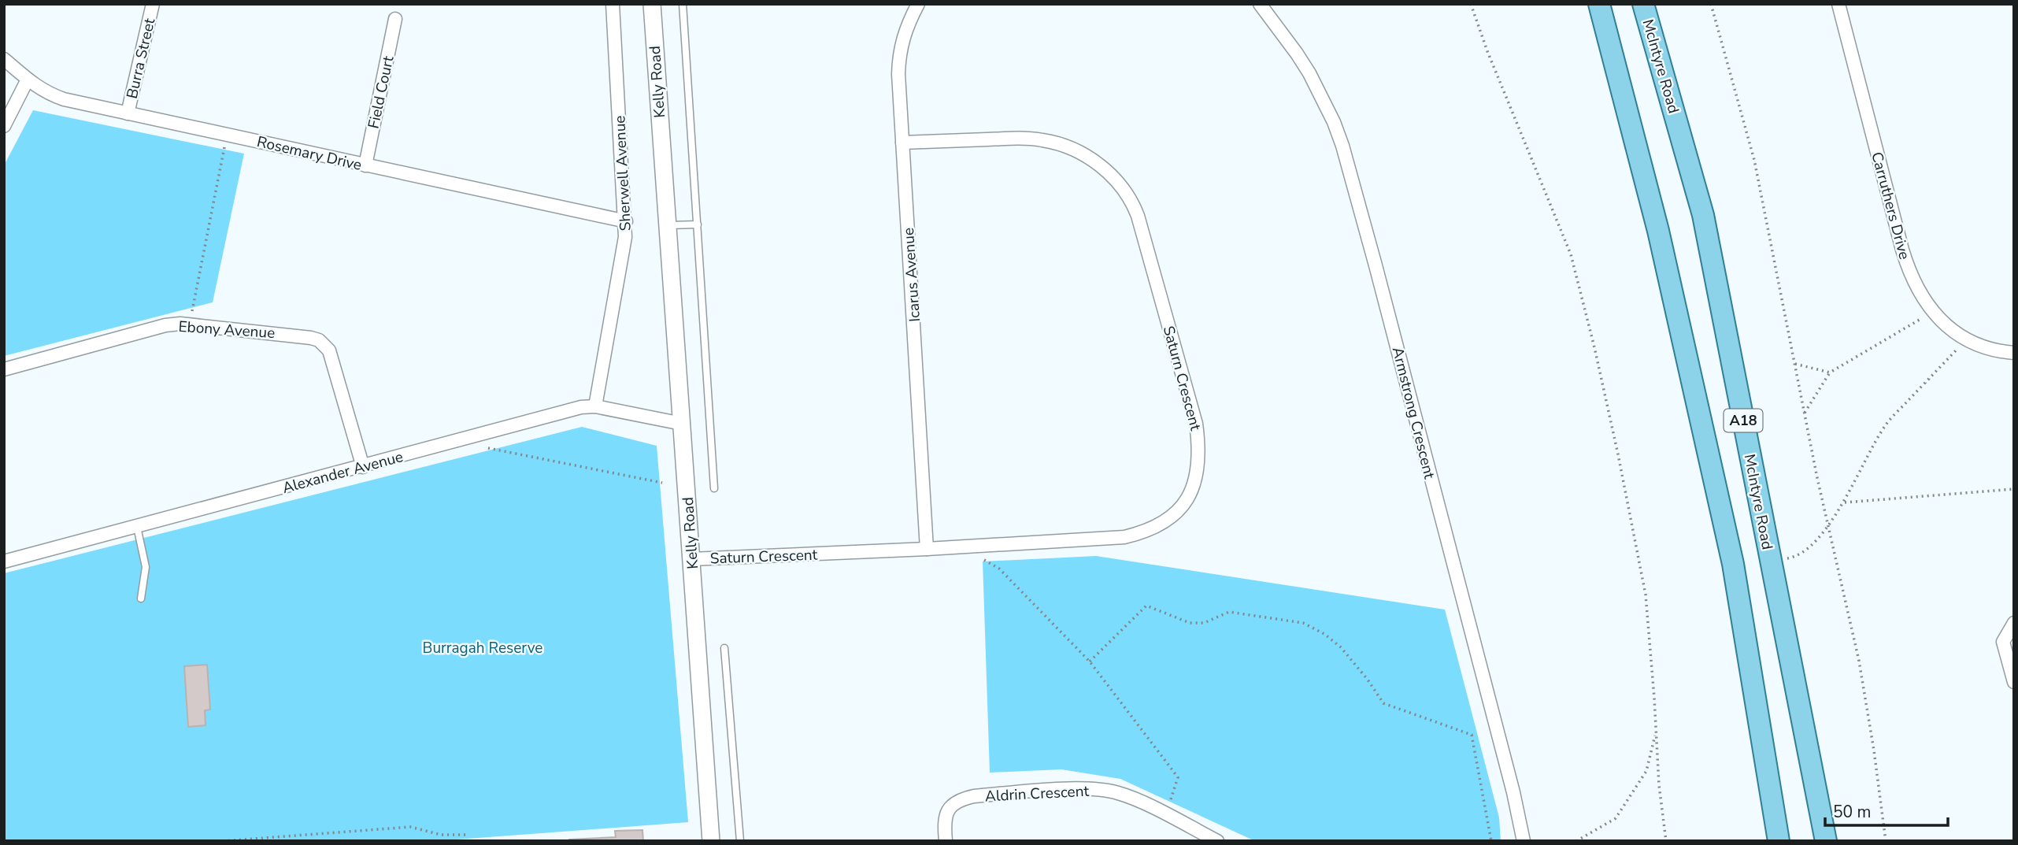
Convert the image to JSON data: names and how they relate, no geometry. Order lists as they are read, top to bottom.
{
  "streets": {
    "main road": ["McIntyre Road", "A18"],
    "street": [
      "Burra Street",
      "Kelly Road",
      "Field Court",
      "Rosemary Drive",
      "Sherwell Avenue",
      "Carruthers Drive",
      "Icarus Avenue",
      "Ebony Avenue",
      "Saturn Crescent",
      "Armstrong Crescent",
      "Alexander Avenue",
      "Aldrin Crescent"
    ]
  },
  "crossings": [
    ["Burra Street", "Rosemary Drive"],
    ["Kelly Road", "Saturn Crescent"],
    ["Kelly Road", "Alexander Avenue"],
    ["Field Court", "Rosemary Drive"],
    ["Rosemary Drive", "Sherwell Avenue"],
    ["Sherwell Avenue", "Alexander Avenue"],
    ["Icarus Avenue", "Saturn Crescent"],
    ["Ebony Avenue", "Alexander Avenue"]
  ],
  "parks": ["Burragah Reserve"],
  "scale_bar": "50 m"
}
